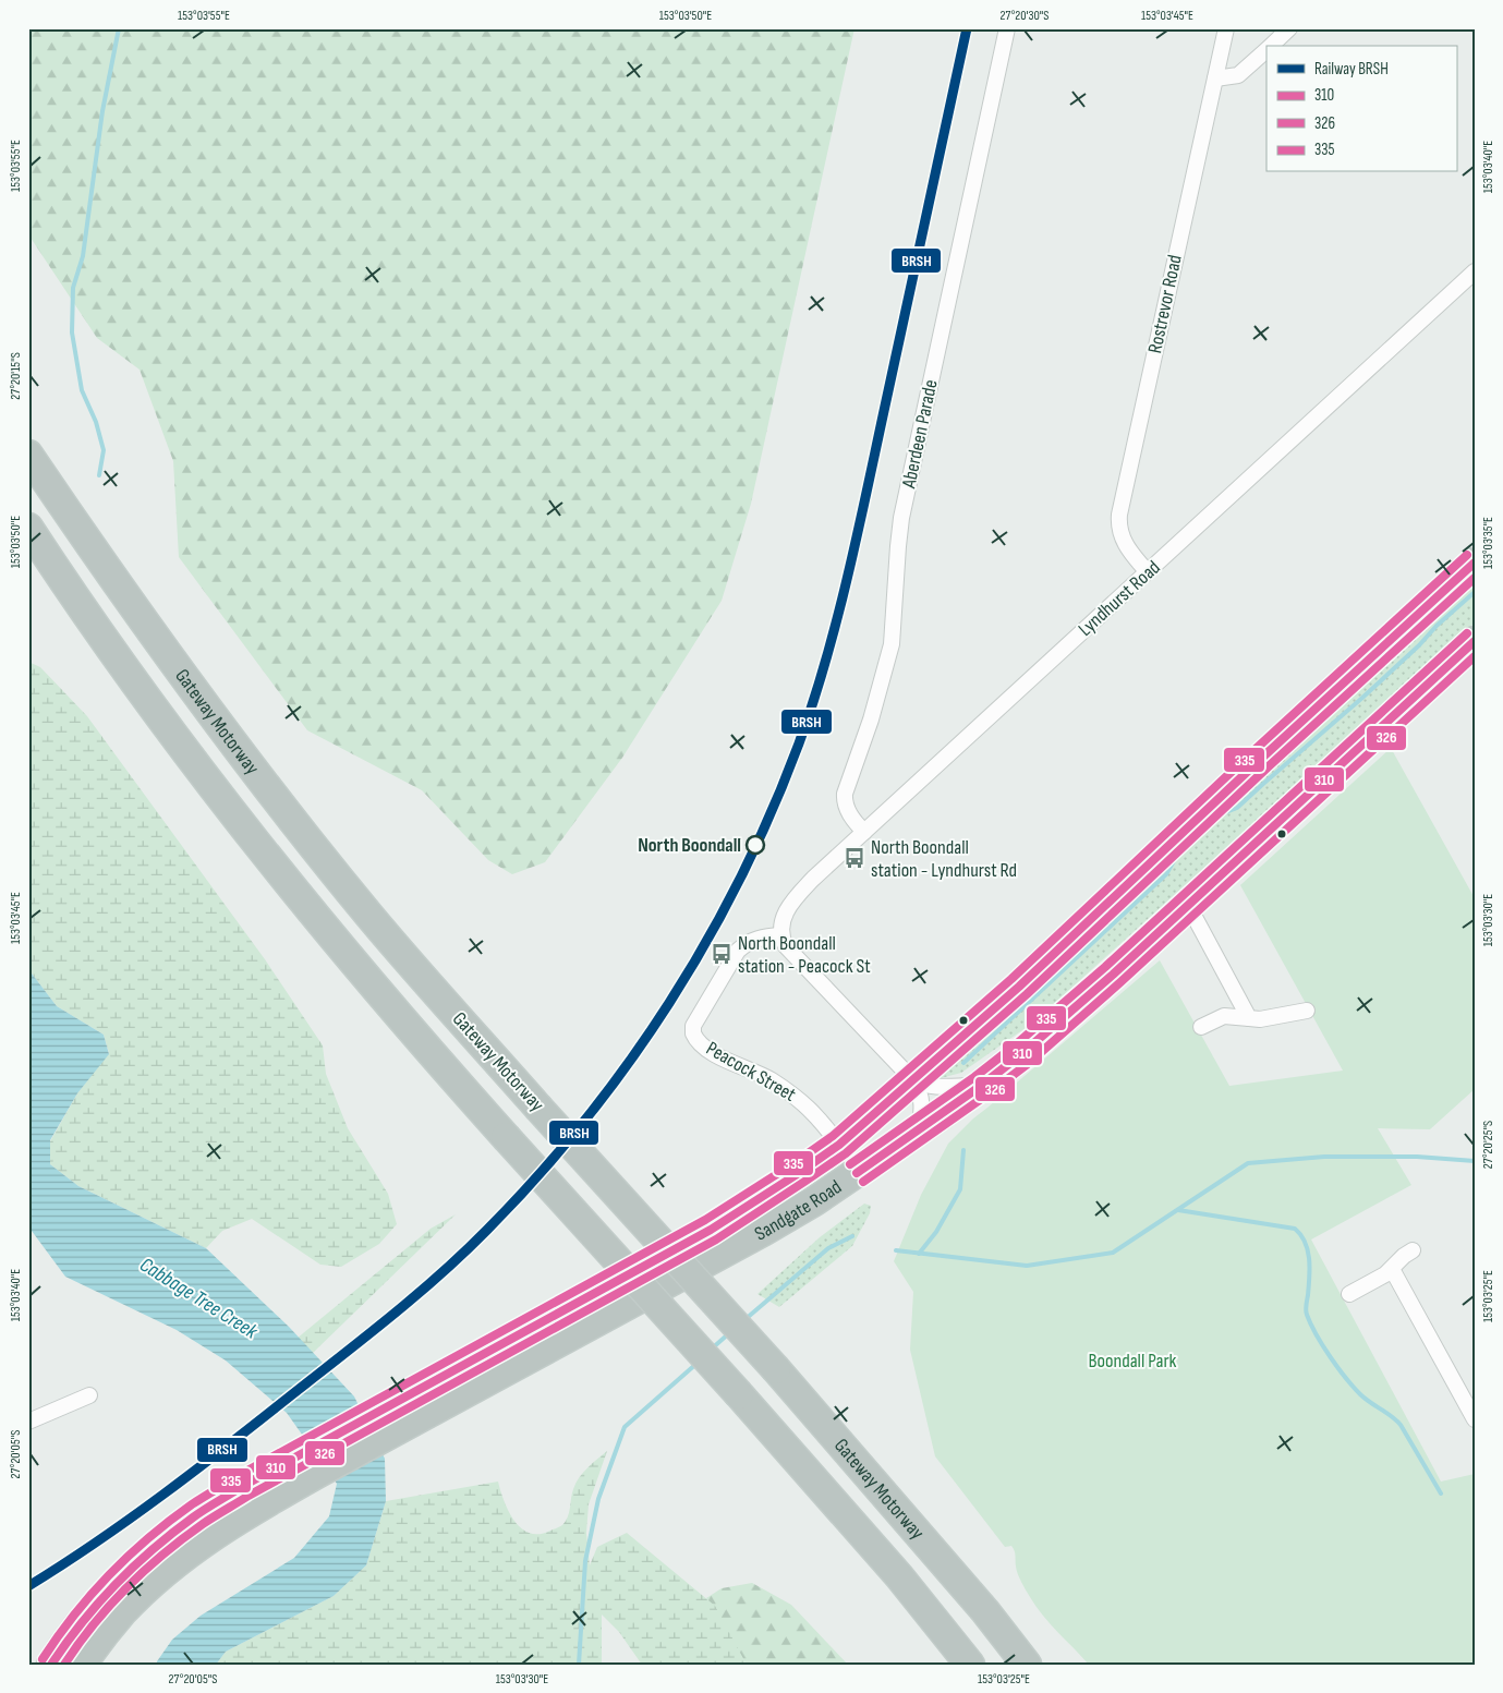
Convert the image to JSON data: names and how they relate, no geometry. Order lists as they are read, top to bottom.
{
  "streets": {
    "highway": ["Gateway Motorway", "Sandgate Road"],
    "street": [
      "Rostrevor Road",
      "Aberdeen Parade",
      "Lyndhurst Road",
      "Peacock Street"
    ]
  },
  "crossings": [
    ["Rostrevor Road", "Lyndhurst Road"],
    ["Aberdeen Parade", "Lyndhurst Road"],
    ["Lyndhurst Road", "Peacock Street"],
    ["Peacock Street", "Sandgate Road"]
  ],
  "water": ["Cabbage Tree Creek"],
  "parks": ["Boondall Park"],
  "places": {
    "other": ["North Boondall"],
    "bus stop": ["North Boondall station - Lyndhurst Rd", "North Boondall station - Peacock St"]
  },
  "lines": [
    "rail line BRSH",
    "transit line 335",
    "transit line 310",
    "transit line 326"
  ],
  "legend": [
    "Railway BRSH",
    "310",
    "326",
    "335"
  ],
  "coordinates": [
    "153°03'55\"E",
    "153°03'50\"E",
    "27°20'30\"S",
    "153°03'45\"E",
    "153°03'40\"E",
    "27°20'15\"S",
    "153°03'35\"E",
    "153°03'30\"E",
    "27°20'25\"S",
    "153°03'25\"E",
    "27°20'05\"S"
  ]
}
